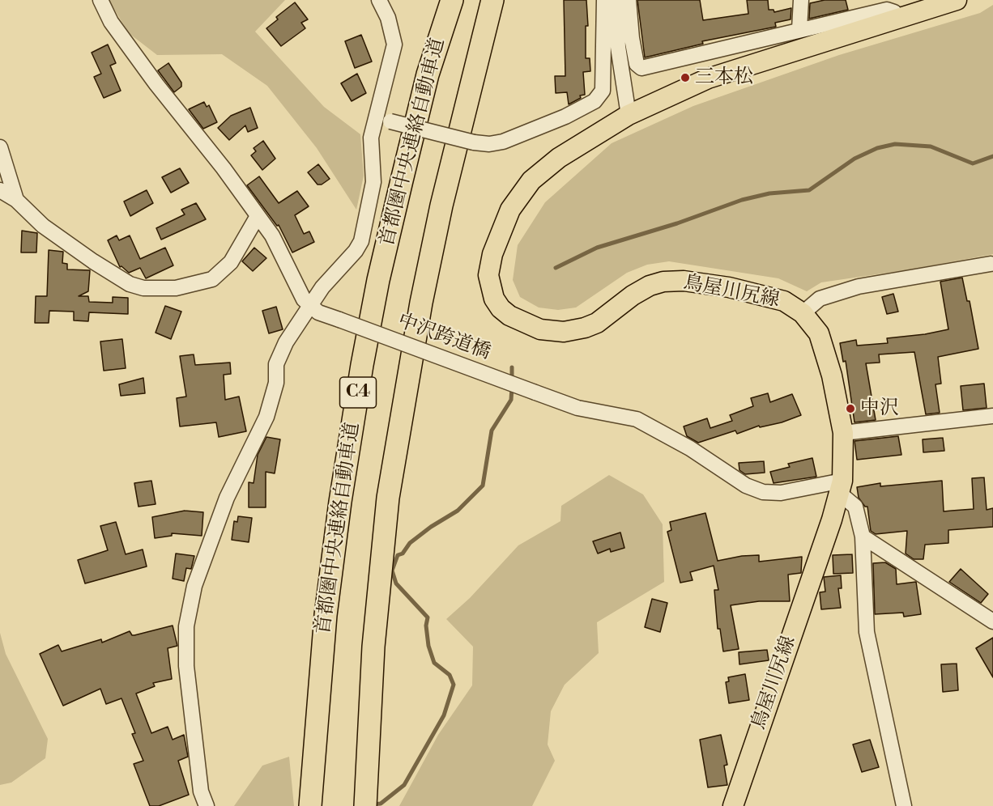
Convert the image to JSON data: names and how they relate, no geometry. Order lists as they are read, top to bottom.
{
  "streets": {
    "highway": ["首都圏中央連絡自動車道", "C4"],
    "main road": ["鳥屋川尻線"],
    "street": ["中沢跨道橋"]
  },
  "crossings": [
    ["鳥屋川尻線", "中沢跨道橋"]
  ],
  "places": ["三本松", "中沢"]
}
